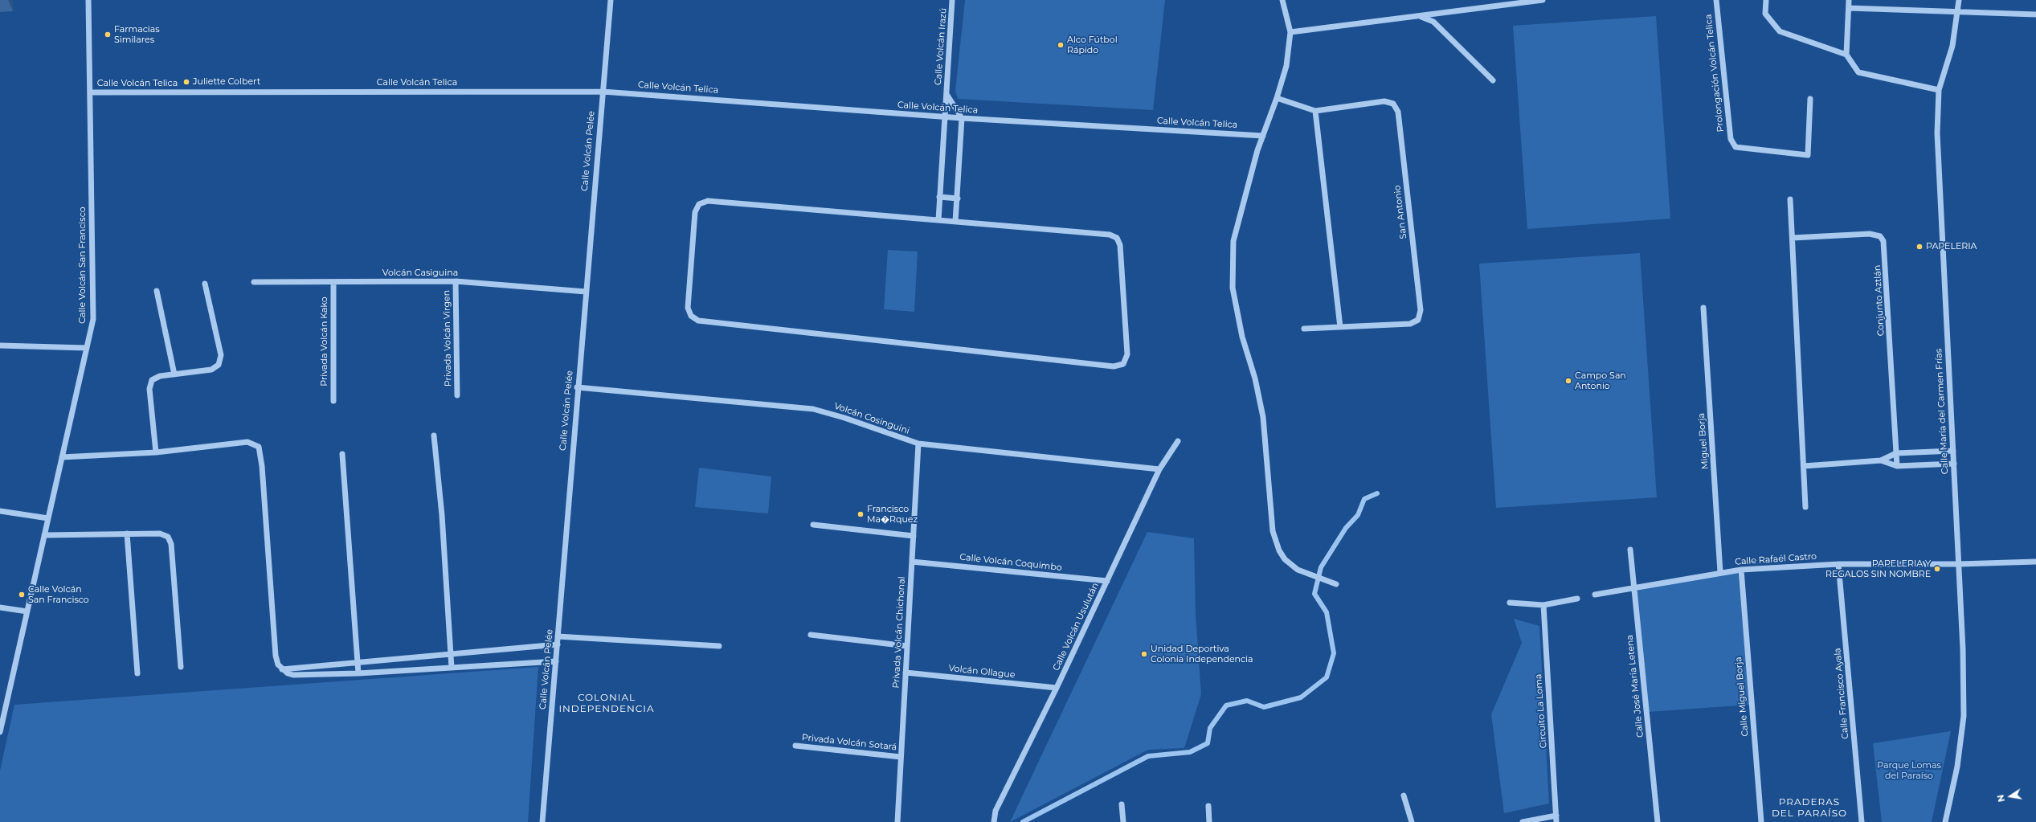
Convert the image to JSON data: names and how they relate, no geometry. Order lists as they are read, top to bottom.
{
  "streets": {
    "street": [
      "Calle Volcán Irazú",
      "Prolongación Volcán Telica",
      "Calle Volcán Telica",
      "Calle Volcán Pelée",
      "San Antonio",
      "Calle Volcán San Francisco",
      "Volcán Casiguina",
      "Conjunto Aztlán",
      "Privada Volcán Virgen",
      "Privada Volcán Kako",
      "Calle María del Carmen Frías",
      "Volcán Cosinguini",
      "Miguel Borja",
      "Calle Rafaél Castro",
      "Calle Volcán Coquimbo",
      "Calle Volcán Usulután",
      "Privada Volcán Chichonal",
      "Volcán Ollague",
      "Calle José María Letena",
      "Calle Francisco Ayala",
      "Calle Miguel Borja",
      "Circuito La Loma",
      "Privada Volcán Sotará"
    ]
  },
  "crossings": [
    ["Calle Volcán Irazú", "Calle Volcán Telica"],
    ["Calle Volcán Telica", "Calle Volcán Pelée"],
    ["Calle Volcán Telica", "Calle Volcán San Francisco"],
    ["Calle Volcán Pelée", "Volcán Casiguina"],
    ["Calle Volcán Pelée", "Volcán Cosinguini"],
    ["Volcán Casiguina", "Privada Volcán Virgen"],
    ["Volcán Casiguina", "Privada Volcán Kako"],
    ["Calle María del Carmen Frías", "Calle Rafaél Castro"],
    ["Volcán Cosinguini", "Calle Volcán Usulután"],
    ["Volcán Cosinguini", "Privada Volcán Chichonal"],
    ["Miguel Borja", "Calle Rafaél Castro"],
    ["Calle Rafaél Castro", "Calle José María Letena"],
    ["Calle Rafaél Castro", "Calle Francisco Ayala"],
    ["Calle Rafaél Castro", "Calle Miguel Borja"],
    ["Calle Volcán Coquimbo", "Calle Volcán Usulután"],
    ["Calle Volcán Coquimbo", "Privada Volcán Chichonal"],
    ["Calle Volcán Usulután", "Volcán Ollague"],
    ["Privada Volcán Chichonal", "Volcán Ollague"],
    ["Privada Volcán Chichonal", "Privada Volcán Sotará"]
  ],
  "districts": ["COLONIAL INDEPENDENCIA", "PRADERAS DEL PARAÍSO"],
  "parks": ["Parque Lomas del Paraíso"],
  "places": [
    "Farmacias Similares",
    "Alco Fútbol Rápido",
    "Juliette Colbert",
    "PAPELERIA",
    "Campo San Antonio",
    "Francisco Ma�Rquez",
    "PAPELERIA Y REGALOS SIN NOMBRE",
    "Calle Volcán San Francisco",
    "Unidad Deportiva Colonia Independencia"
  ],
  "north": "left"
}
